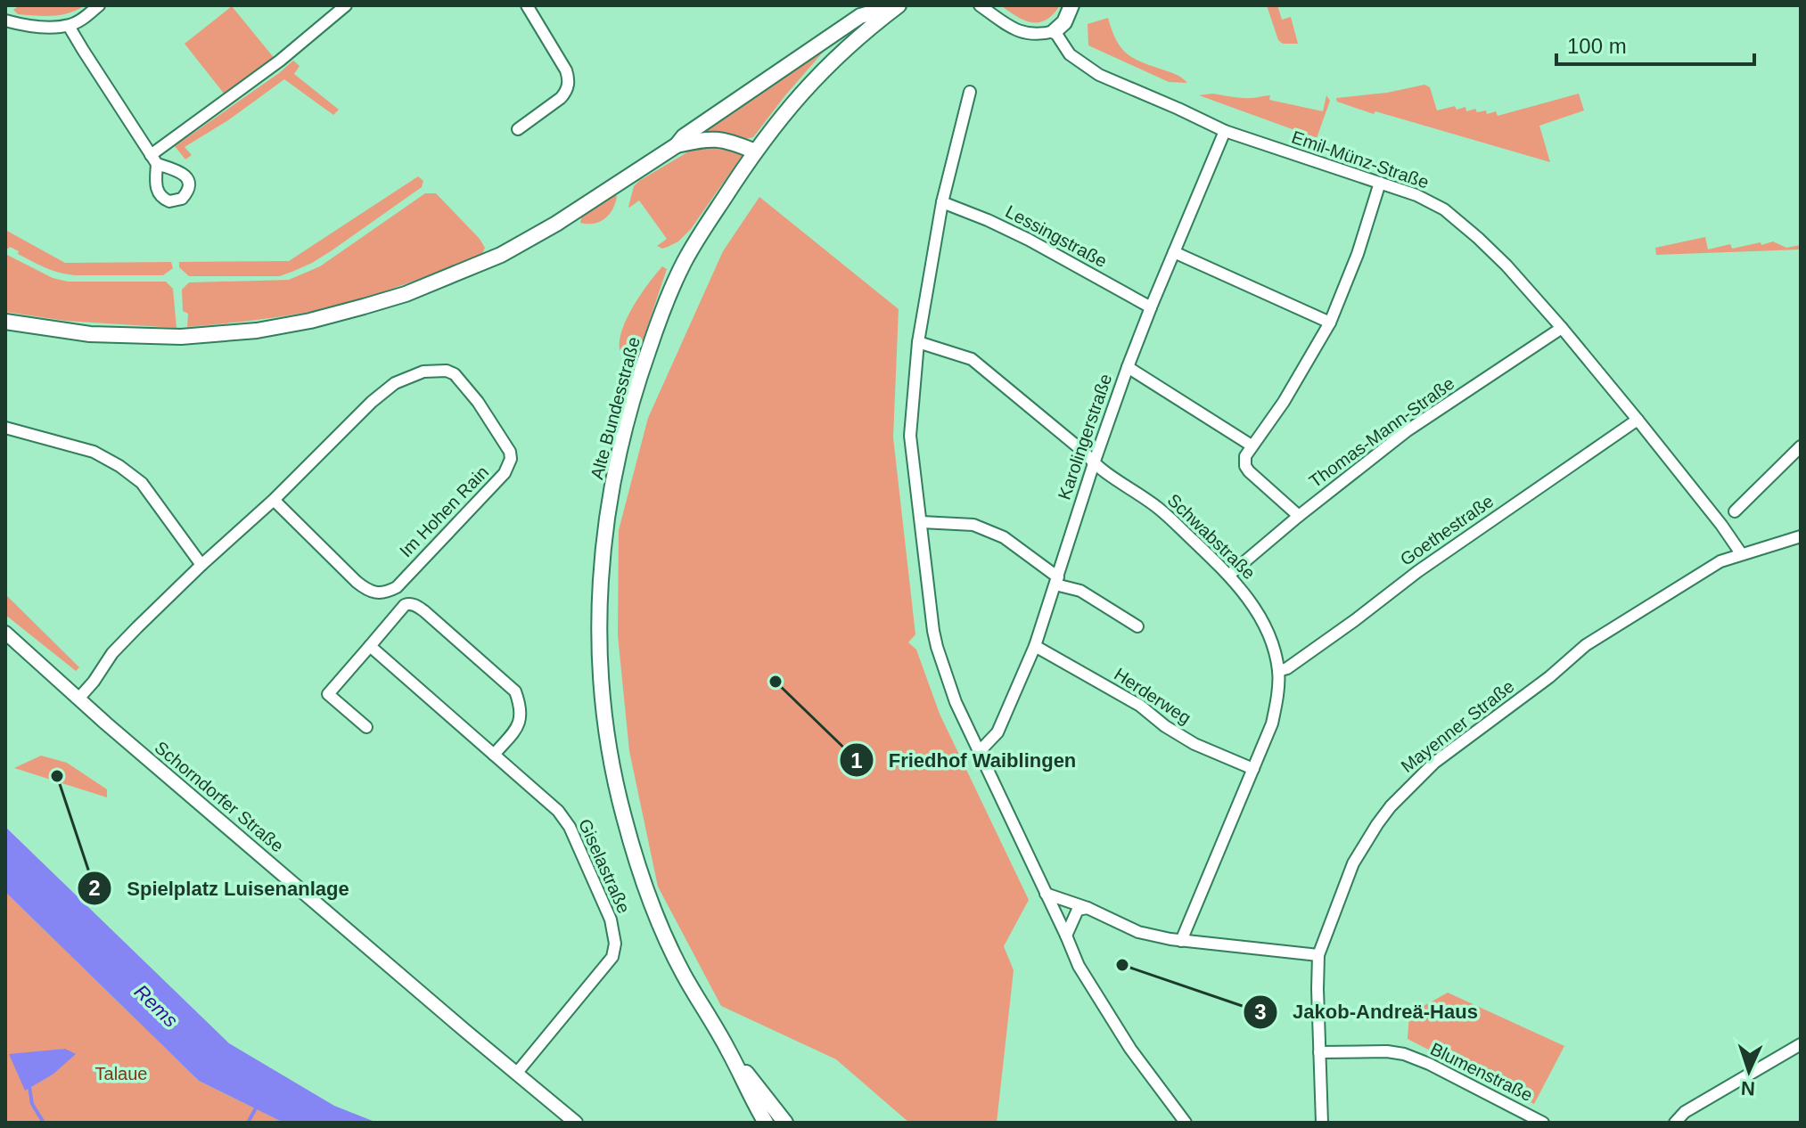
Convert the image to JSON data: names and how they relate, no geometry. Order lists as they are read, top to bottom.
{
  "streets": {
    "main road": ["Alte Bundesstraße"],
    "street": [
      "Emil-Münz-Straße",
      "Lessingstraße",
      "Thomas-Mann-Straße",
      "Karolingerstraße",
      "Im Hohen Rain",
      "Goethestraße",
      "Schwabstraße",
      "Herderweg",
      "Mayenner Straße",
      "Schorndorfer Straße",
      "Giselastraße",
      "Blumenstraße"
    ]
  },
  "crossings": [
    ["Emil-Münz-Straße", "Thomas-Mann-Straße"],
    ["Emil-Münz-Straße", "Karolingerstraße"],
    ["Emil-Münz-Straße", "Goethestraße"],
    ["Emil-Münz-Straße", "Mayenner Straße"],
    ["Lessingstraße", "Karolingerstraße"],
    ["Thomas-Mann-Straße", "Schwabstraße"],
    ["Karolingerstraße", "Schwabstraße"],
    ["Karolingerstraße", "Herderweg"],
    ["Im Hohen Rain", "Schorndorfer Straße"],
    ["Goethestraße", "Schwabstraße"],
    ["Schwabstraße", "Herderweg"],
    ["Mayenner Straße", "Blumenstraße"],
    ["Schorndorfer Straße", "Giselastraße"]
  ],
  "water": ["Rems"],
  "parks": ["Talaue"],
  "places": ["Friedhof Waiblingen", "Spielplatz Luisenanlage", "Jakob-Andreä-Haus"],
  "scale_bar": "100 m",
  "north": "bottom"
}
